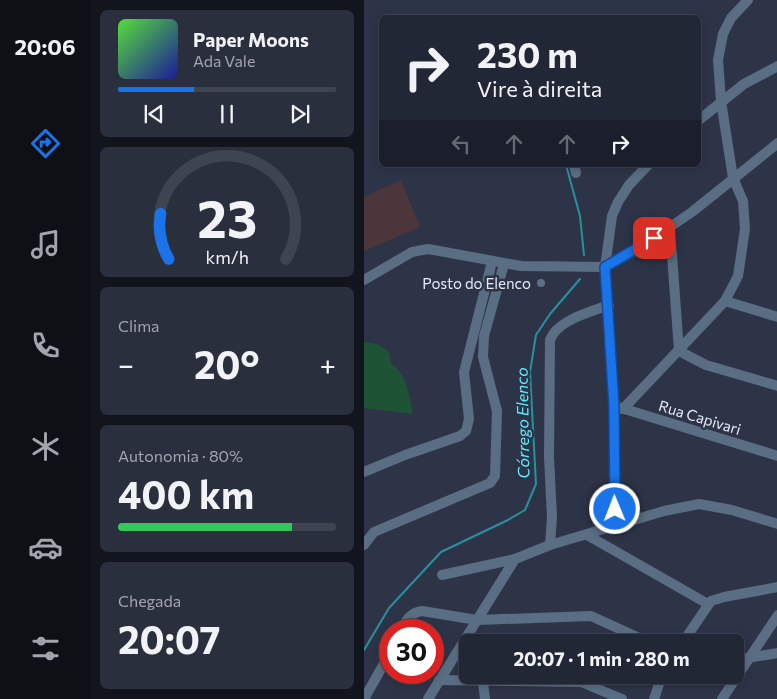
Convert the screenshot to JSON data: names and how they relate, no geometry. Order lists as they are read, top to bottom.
{
  "streets": {
    "street": ["Rua Capivari"]
  },
  "water": ["Córrego Elenco"],
  "places": ["Posto do Elenco"],
  "page": {
    "tabs": "20:06",
    "turn": ["230 m", "Vire à direita"],
    "song": ["Paper Moons", "Ada Vale"],
    "tile": [
      "Clima",
      ["Autonomia · 80%", "400 km"],
      ["Chegada", "20:07"]
    ],
    "heat": ["−", "20°", "+"],
    "limit": "30",
    "trip": "20:07 · 1 min · 280 m",
    "gauge": ["23", "km/h"]
  }
}
